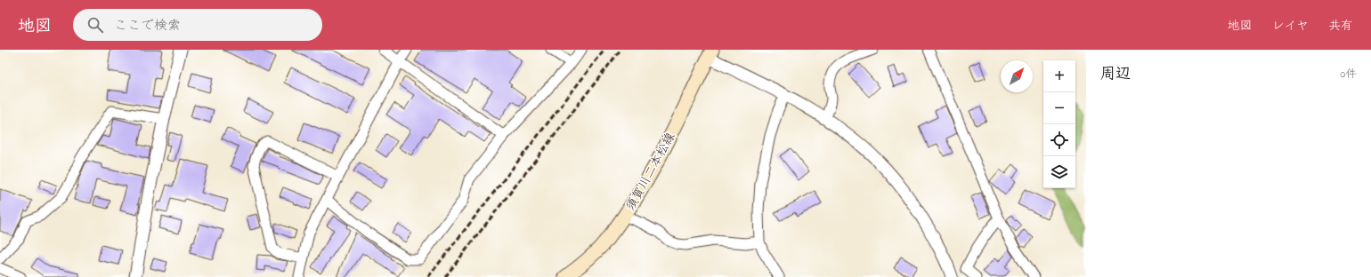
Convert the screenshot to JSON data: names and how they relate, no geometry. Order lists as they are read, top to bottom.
{
  "streets": {
    "main road": ["須賀川二本松線"]
  },
  "north": "top right",
  "page": {
    "header": "地図",
    "search": "ここで検索",
    "nav": ["地図", "レイヤ", "共有"],
    "heading": ["周辺", "0件"],
    "map_buttons": ["+", "−"]
  }
}
